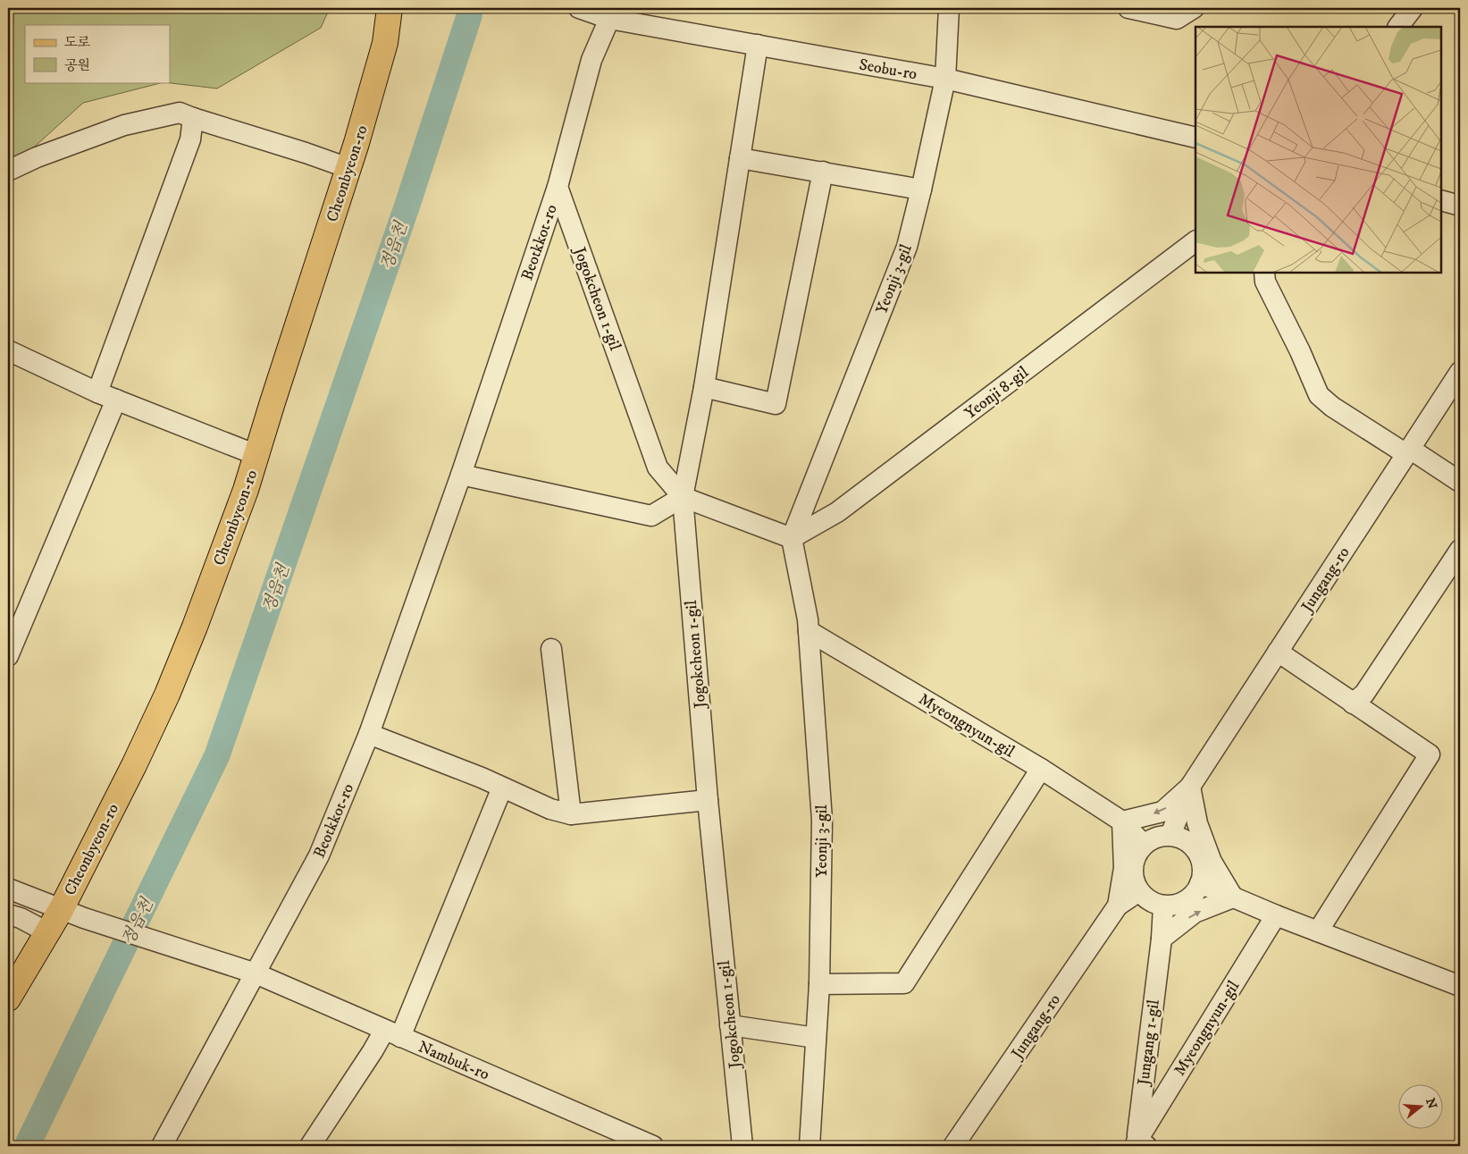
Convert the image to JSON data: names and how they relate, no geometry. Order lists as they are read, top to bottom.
{
  "streets": {
    "main road": ["Cheonbyeon-ro"],
    "street": [
      "Seobu-ro",
      "Beotkkot-ro",
      "Yeonji 3-gil",
      "Jogokcheon 1-gil",
      "Yeonji 8-gil",
      "Jungang-ro",
      "Myeongnyun-gil",
      "Jungang 1-gil",
      "Nambuk-ro"
    ]
  },
  "crossings": [
    ["Seobu-ro", "Beotkkot-ro"],
    ["Seobu-ro", "Yeonji 3-gil"],
    ["Cheonbyeon-ro", "Nambuk-ro"],
    ["Beotkkot-ro", "Jogokcheon 1-gil"],
    ["Beotkkot-ro", "Nambuk-ro"],
    ["Yeonji 3-gil", "Yeonji 8-gil"],
    ["Yeonji 3-gil", "Myeongnyun-gil"],
    ["Myeongnyun-gil", "Jungang 1-gil"]
  ],
  "water": ["정읍천"],
  "legend": ["도로", "공원"],
  "north": "right"
}
